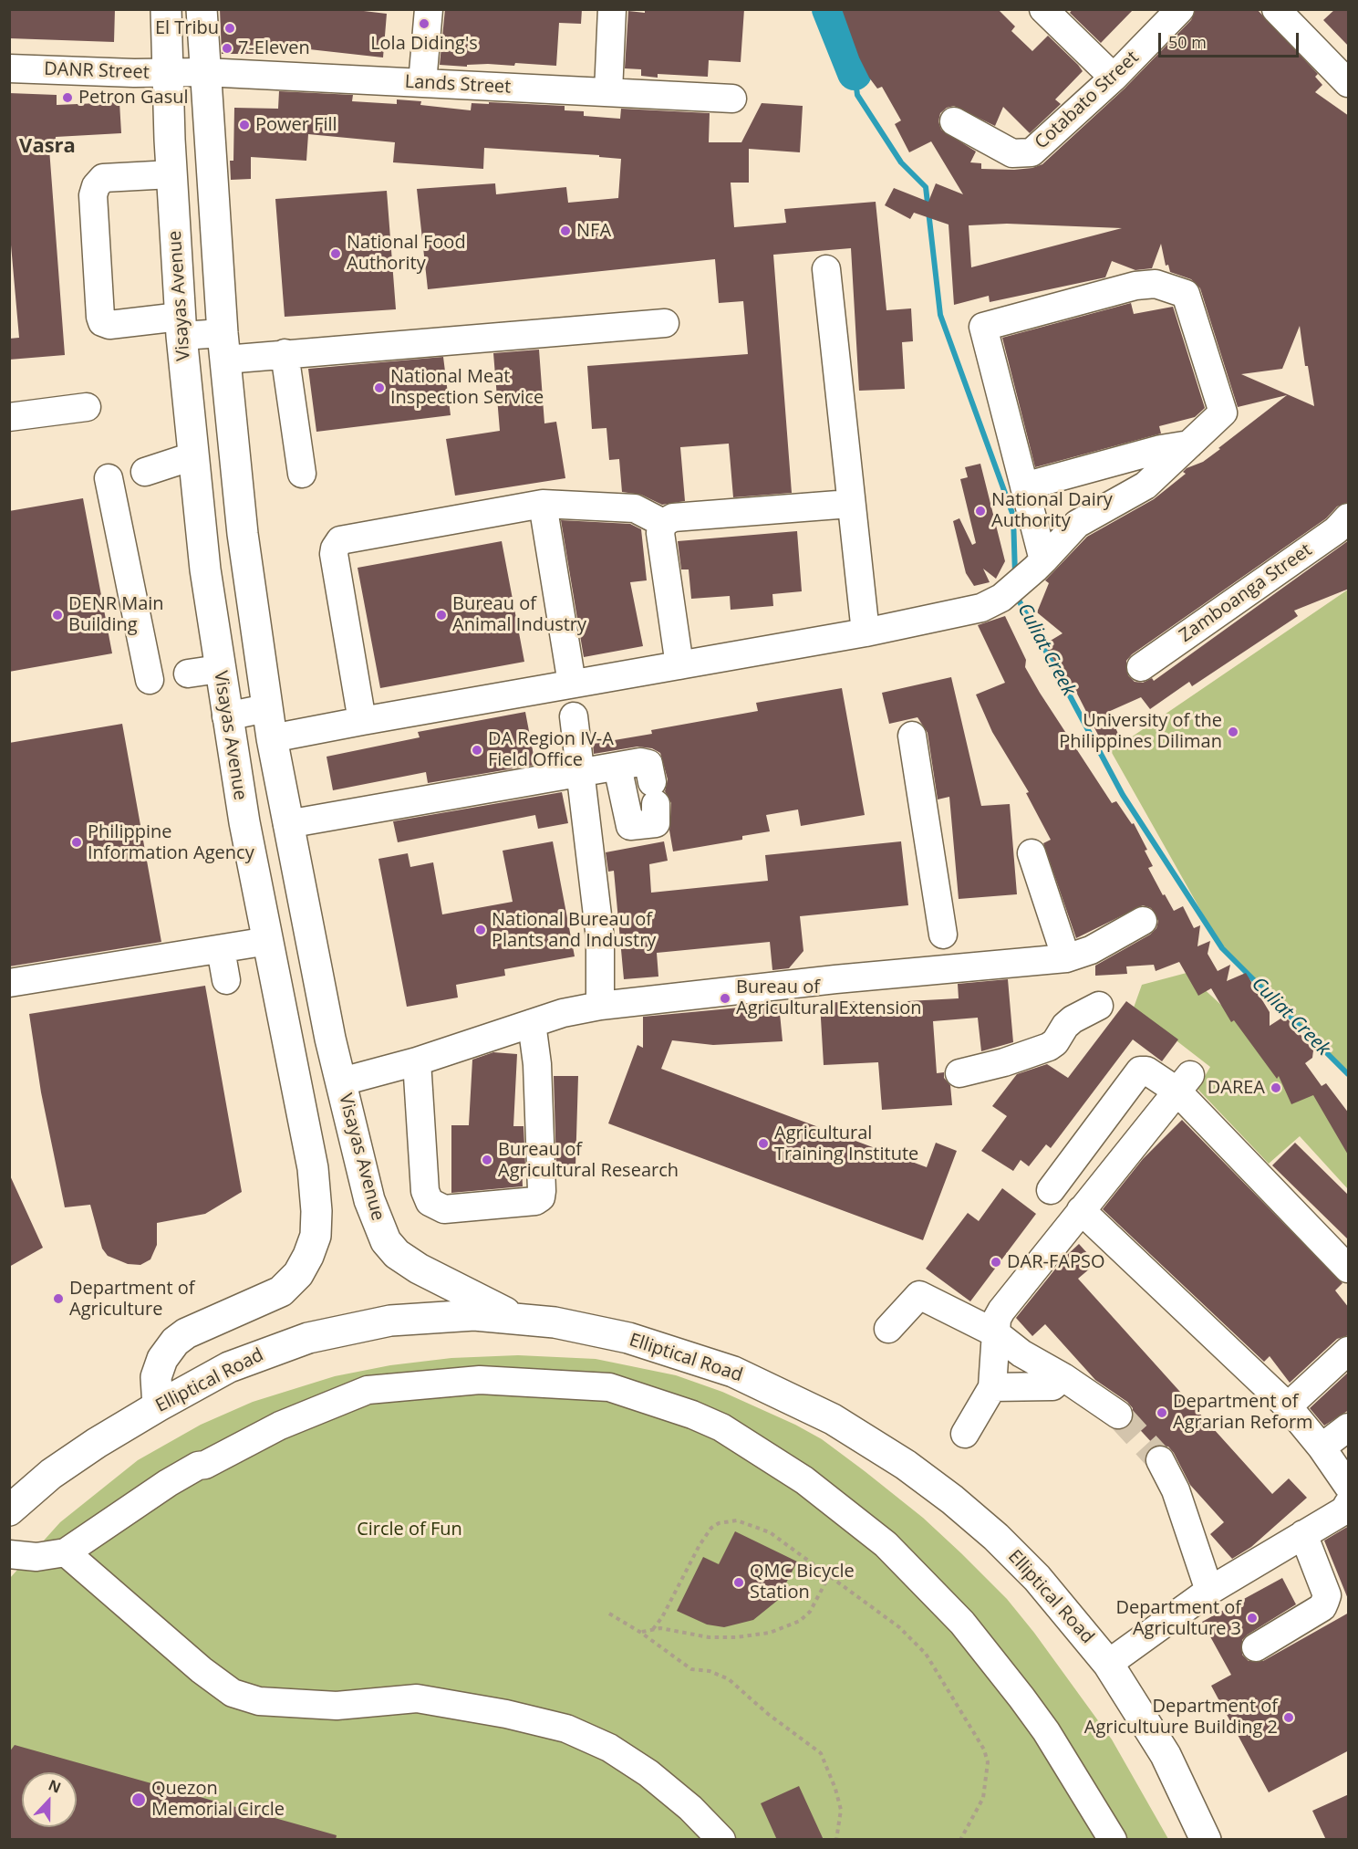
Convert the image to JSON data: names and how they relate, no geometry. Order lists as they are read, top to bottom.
{
  "streets": {
    "main road": ["Visayas Avenue", "Elliptical Road"],
    "street": [
      "DANR Street",
      "Lands Street",
      "Cotabato Street",
      "Zamboanga Street"
    ]
  },
  "crossings": [
    ["DANR Street", "Lands Street"],
    ["DANR Street", "Visayas Avenue"],
    ["Lands Street", "Visayas Avenue"],
    ["Visayas Avenue", "Elliptical Road"]
  ],
  "districts": ["Vasra"],
  "water": ["Culiat Creek"],
  "parks": ["Circle of Fun"],
  "places": [
    "Lola Diding's",
    "El Tribu",
    "7-Eleven",
    "Petron Gasul",
    "Power Fill",
    "NFA",
    "National Food Authority",
    "National Meat Inspection Service",
    "National Dairy Authority",
    "DENR Main Building",
    "Bureau of Animal Industry",
    "University of the Philippines Diliman",
    "DA Region IV-A Field Office",
    "Philippine Information Agency",
    "National Bureau of Plants and Industry",
    "Bureau of Agricultural Extension",
    "DAREA",
    "Agricultural Training Institute",
    "Bureau of Agricultural Research",
    "DAR-FAPSO",
    "Department of Agriculture",
    "Department of Agrarian Reform",
    "QMC Bicycle Station",
    "Department of Agriculture 3",
    "Department of Agricultuure Building 2",
    "Quezon Memorial Circle"
  ],
  "scale_bar": "50 m",
  "north": "top"
}
